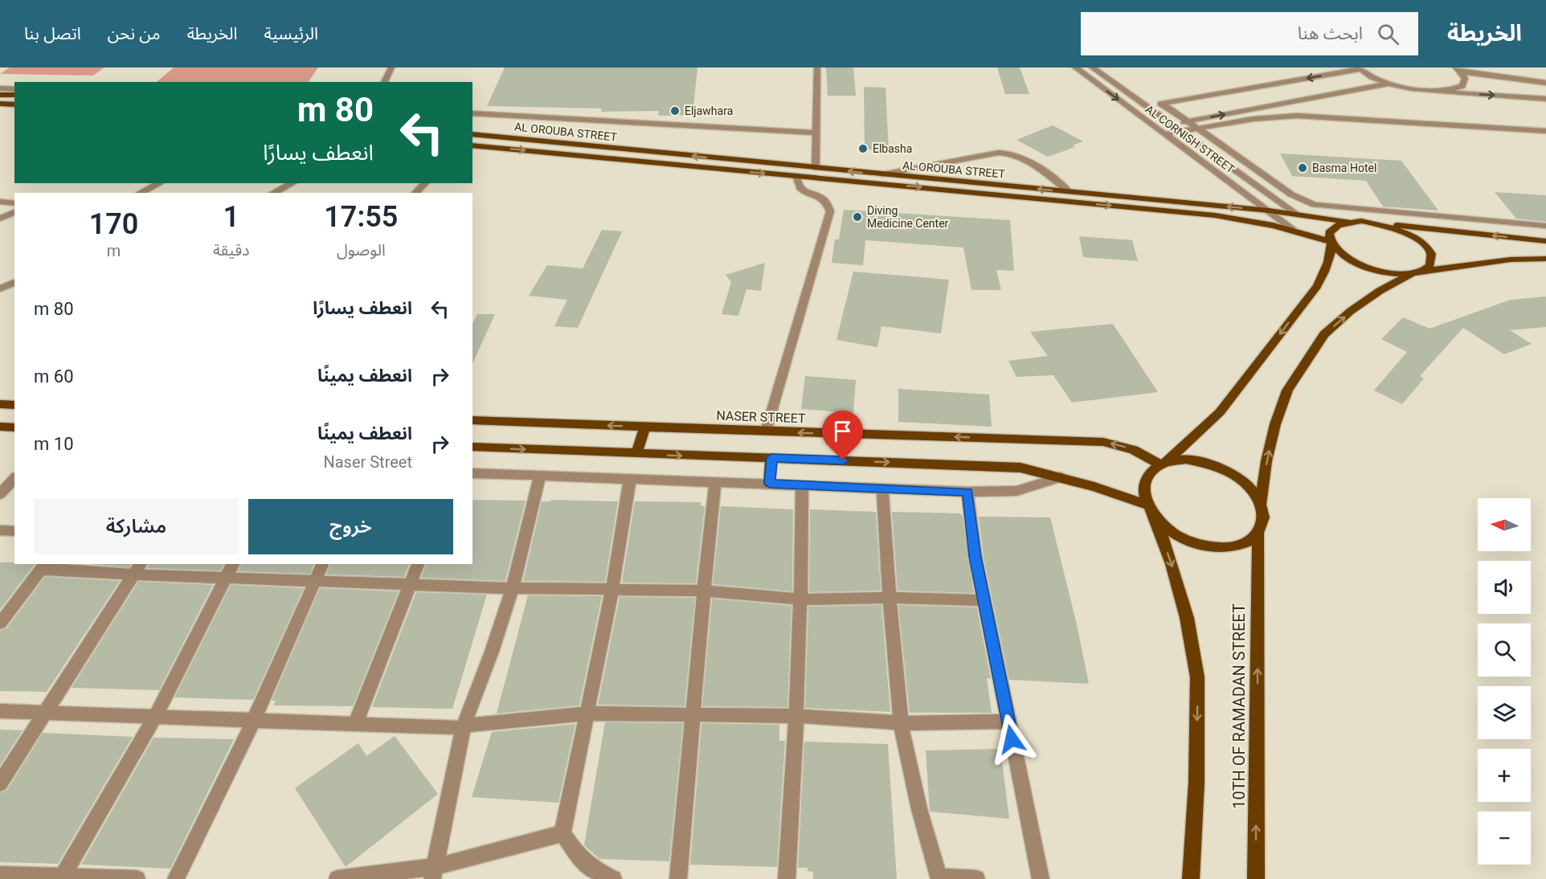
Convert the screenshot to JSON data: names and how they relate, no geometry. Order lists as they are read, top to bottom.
{
  "streets": {
    "main road": ["AL OROUBA STREET", "NASER STREET", "10TH OF RAMADAN STREET"],
    "street": ["AL CORNISH STREET"]
  },
  "crossings": [
    ["AL OROUBA STREET", "AL CORNISH STREET"],
    ["NASER STREET", "10TH OF RAMADAN STREET"]
  ],
  "places": [
    "Eljawhara",
    "Elbasha",
    "Basma Hotel",
    "Diving Medicine Center"
  ],
  "north": "left",
  "page": {
    "header": "الخريطة",
    "search": "ابحث هنا",
    "nav": [
      "الرئيسية",
      "الخريطة",
      "من نحن",
      "اتصل بنا"
    ],
    "turn": ["80 m", "انعطف يسارًا"],
    "eta": [
      "17:55",
      "الوصول",
      "1",
      "دقيقة",
      "170",
      "m"
    ],
    "list": [
      {
        "name": "انعطف يسارًا",
        "value": "80 m"
      },
      {
        "name": "انعطف يمينًا",
        "value": "60 m"
      },
      {
        "name": "انعطف يمينًا",
        "note": "Naser Street",
        "value": "10 m"
      }
    ],
    "buttons": ["خروج", "مشاركة"],
    "map_buttons": ["+", "−"]
  }
}
